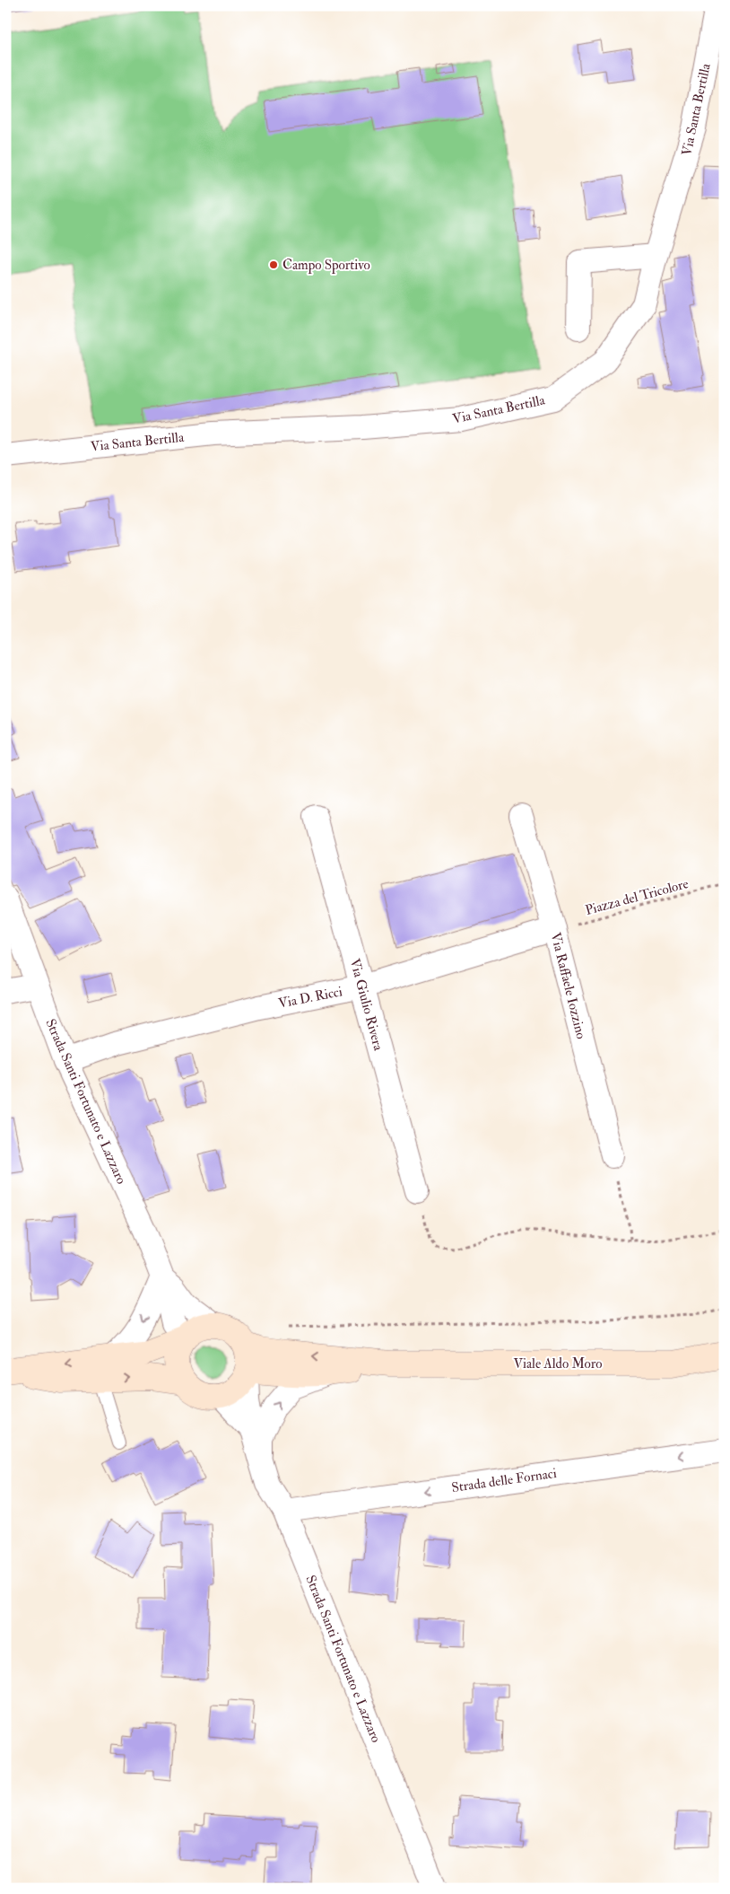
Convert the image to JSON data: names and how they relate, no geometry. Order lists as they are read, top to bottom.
{
  "streets": {
    "main road": ["Strada Santi Fortunato e Lazzaro", "Viale Aldo Moro"],
    "street": [
      "Via Santa Bertilla",
      "Via Raffaele Iozzino",
      "Via D. Ricci",
      "Via Giulio Rivera",
      "Strada delle Fornaci"
    ],
    "path": ["Piazza del Tricolore"]
  },
  "crossings": [
    ["Piazza del Tricolore", "Via Raffaele Iozzino"],
    ["Piazza del Tricolore", "Via D. Ricci"],
    ["Via Raffaele Iozzino", "Via D. Ricci"],
    ["Via D. Ricci", "Via Giulio Rivera"],
    ["Via D. Ricci", "Strada Santi Fortunato e Lazzaro"],
    ["Strada Santi Fortunato e Lazzaro", "Viale Aldo Moro"],
    ["Strada Santi Fortunato e Lazzaro", "Strada delle Fornaci"]
  ],
  "one_way": ["Strada delle Fornaci"],
  "places": ["Campo Sportivo"]
}
